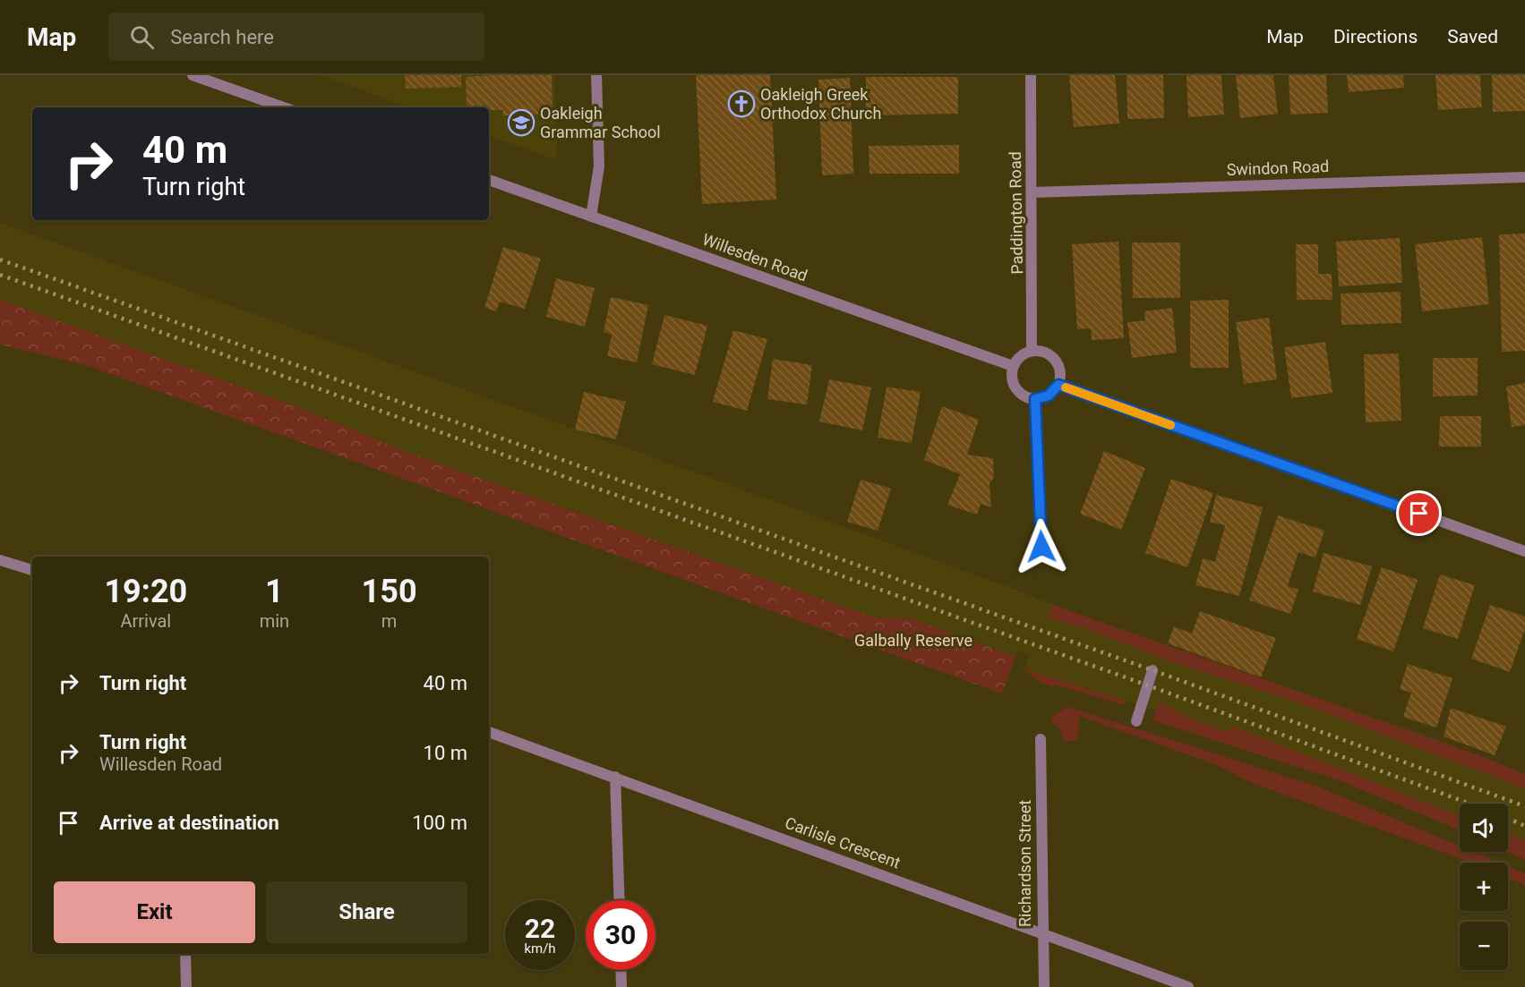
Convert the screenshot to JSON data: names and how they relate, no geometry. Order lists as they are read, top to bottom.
{
  "streets": {
    "street": [
      "Swindon Road",
      "Paddington Road",
      "Willesden Road",
      "Carlisle Crescent",
      "Richardson Street"
    ]
  },
  "crossings": [
    ["Swindon Road", "Paddington Road"],
    ["Paddington Road", "Willesden Road"],
    ["Carlisle Crescent", "Richardson Street"]
  ],
  "parks": ["Galbally Reserve"],
  "places": {
    "church": ["Oakleigh Greek Orthodox Church"],
    "school or university": ["Oakleigh Grammar School"]
  },
  "page": {
    "header": "Map",
    "search": "Search here",
    "nav": ["Map", "Directions", "Saved"],
    "turn": ["40 m", "Turn right"],
    "eta": [
      "19:20",
      "Arrival",
      "1",
      "min",
      "150",
      "m"
    ],
    "list": [
      {
        "name": "Turn right",
        "value": "40 m"
      },
      {
        "name": "Turn right",
        "note": "Willesden Road",
        "value": "10 m"
      },
      {
        "name": "Arrive at destination",
        "value": "100 m"
      }
    ],
    "map_buttons": ["+", "−"],
    "buttons": ["Exit", "Share"],
    "speed": "22 km/h",
    "limit": "30"
  }
}
